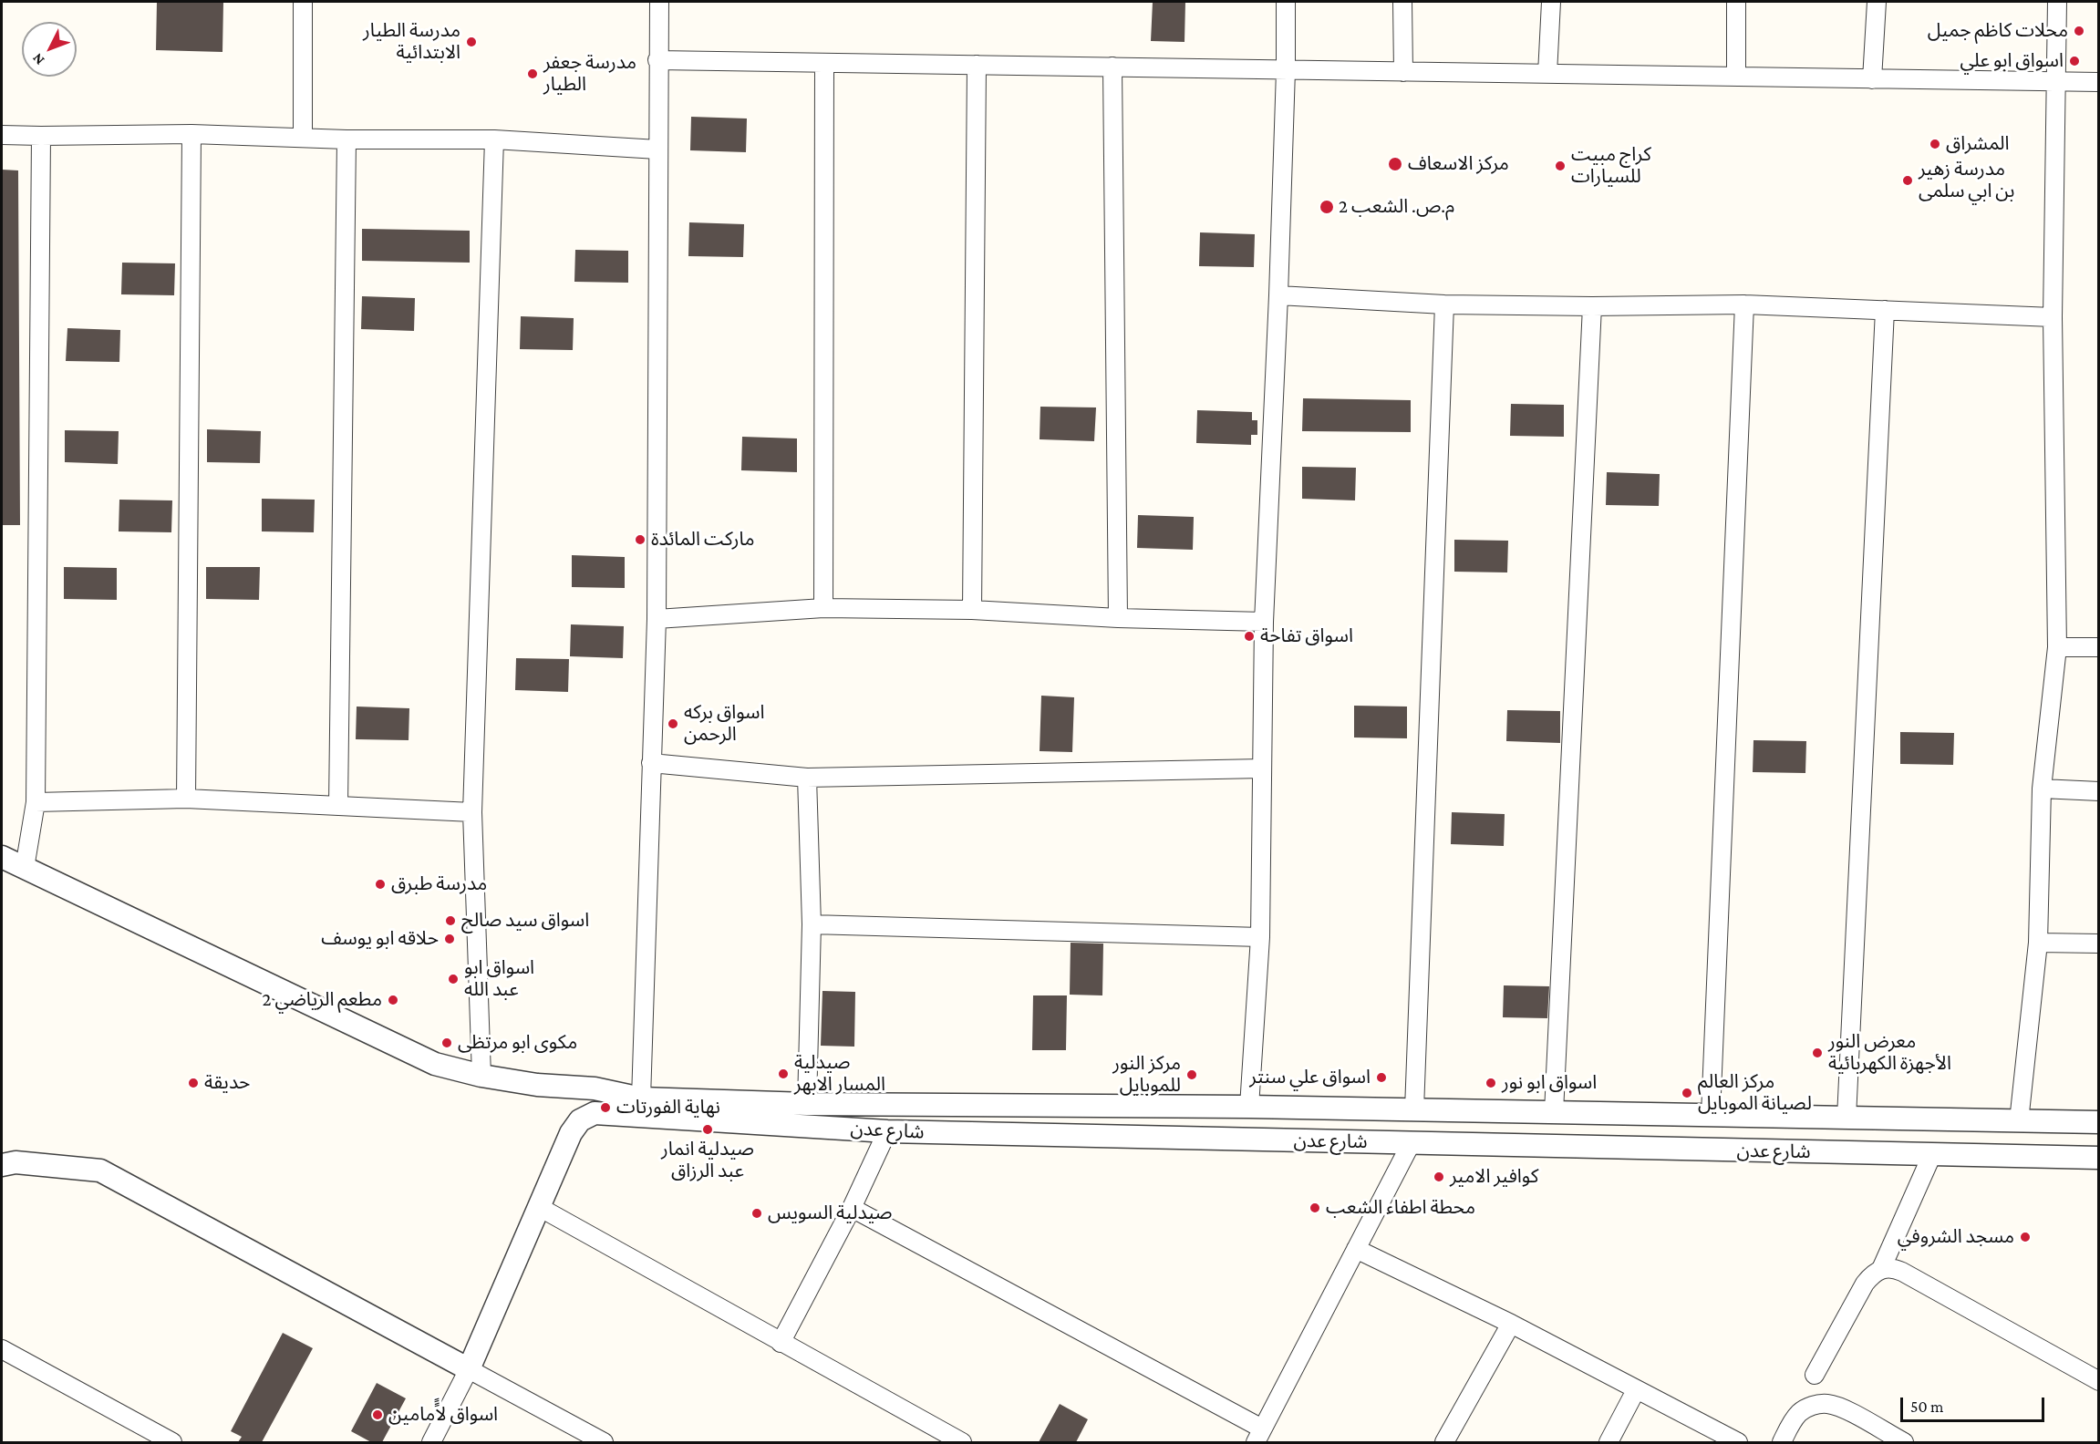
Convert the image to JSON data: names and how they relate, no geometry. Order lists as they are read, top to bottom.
{
  "streets": {
    "street": ["شارع عدن"]
  },
  "places": [
    "محلات كاظم جميل",
    "مدرسة الطيار الابتدائية",
    "اسواق ابو علي",
    "مدرسة جعفر الطيار",
    "المشراق",
    "مركز الاسعاف",
    "كراج مبيت للسيارات",
    "مدرسة زهير بن ابي سلمى",
    "م.ص. الشعب 2",
    "ماركت المائدة",
    "اسواق تفاحة",
    "اسواق بركه الرحمن",
    "مدرسة طبرق",
    "اسواق سيد صالح",
    "حلاقه ابو يوسف",
    "اسواق ابو عبد الله",
    "مطعم الرياضي 2",
    "مكوى ابو مرتظى",
    "معرض النور الأجهزة الكهربائية",
    "صيدلية المسار الابهر",
    "مركز النور للموبايل",
    "اسواق علي سنتر",
    "حديقة",
    "اسواق ابو نور",
    "مركز العالم لصيانة الموبايل",
    "نهاية الفورتات",
    "صيدلية انمار عبد الرزاق",
    "كوافير الامير",
    "محطة اطفاء الشعب",
    "صيدلية السويس",
    "مسجد الشروفي",
    "اسواق لاًًمامين"
  ],
  "scale_bar": "50 m",
  "north": "bottom left"
}
